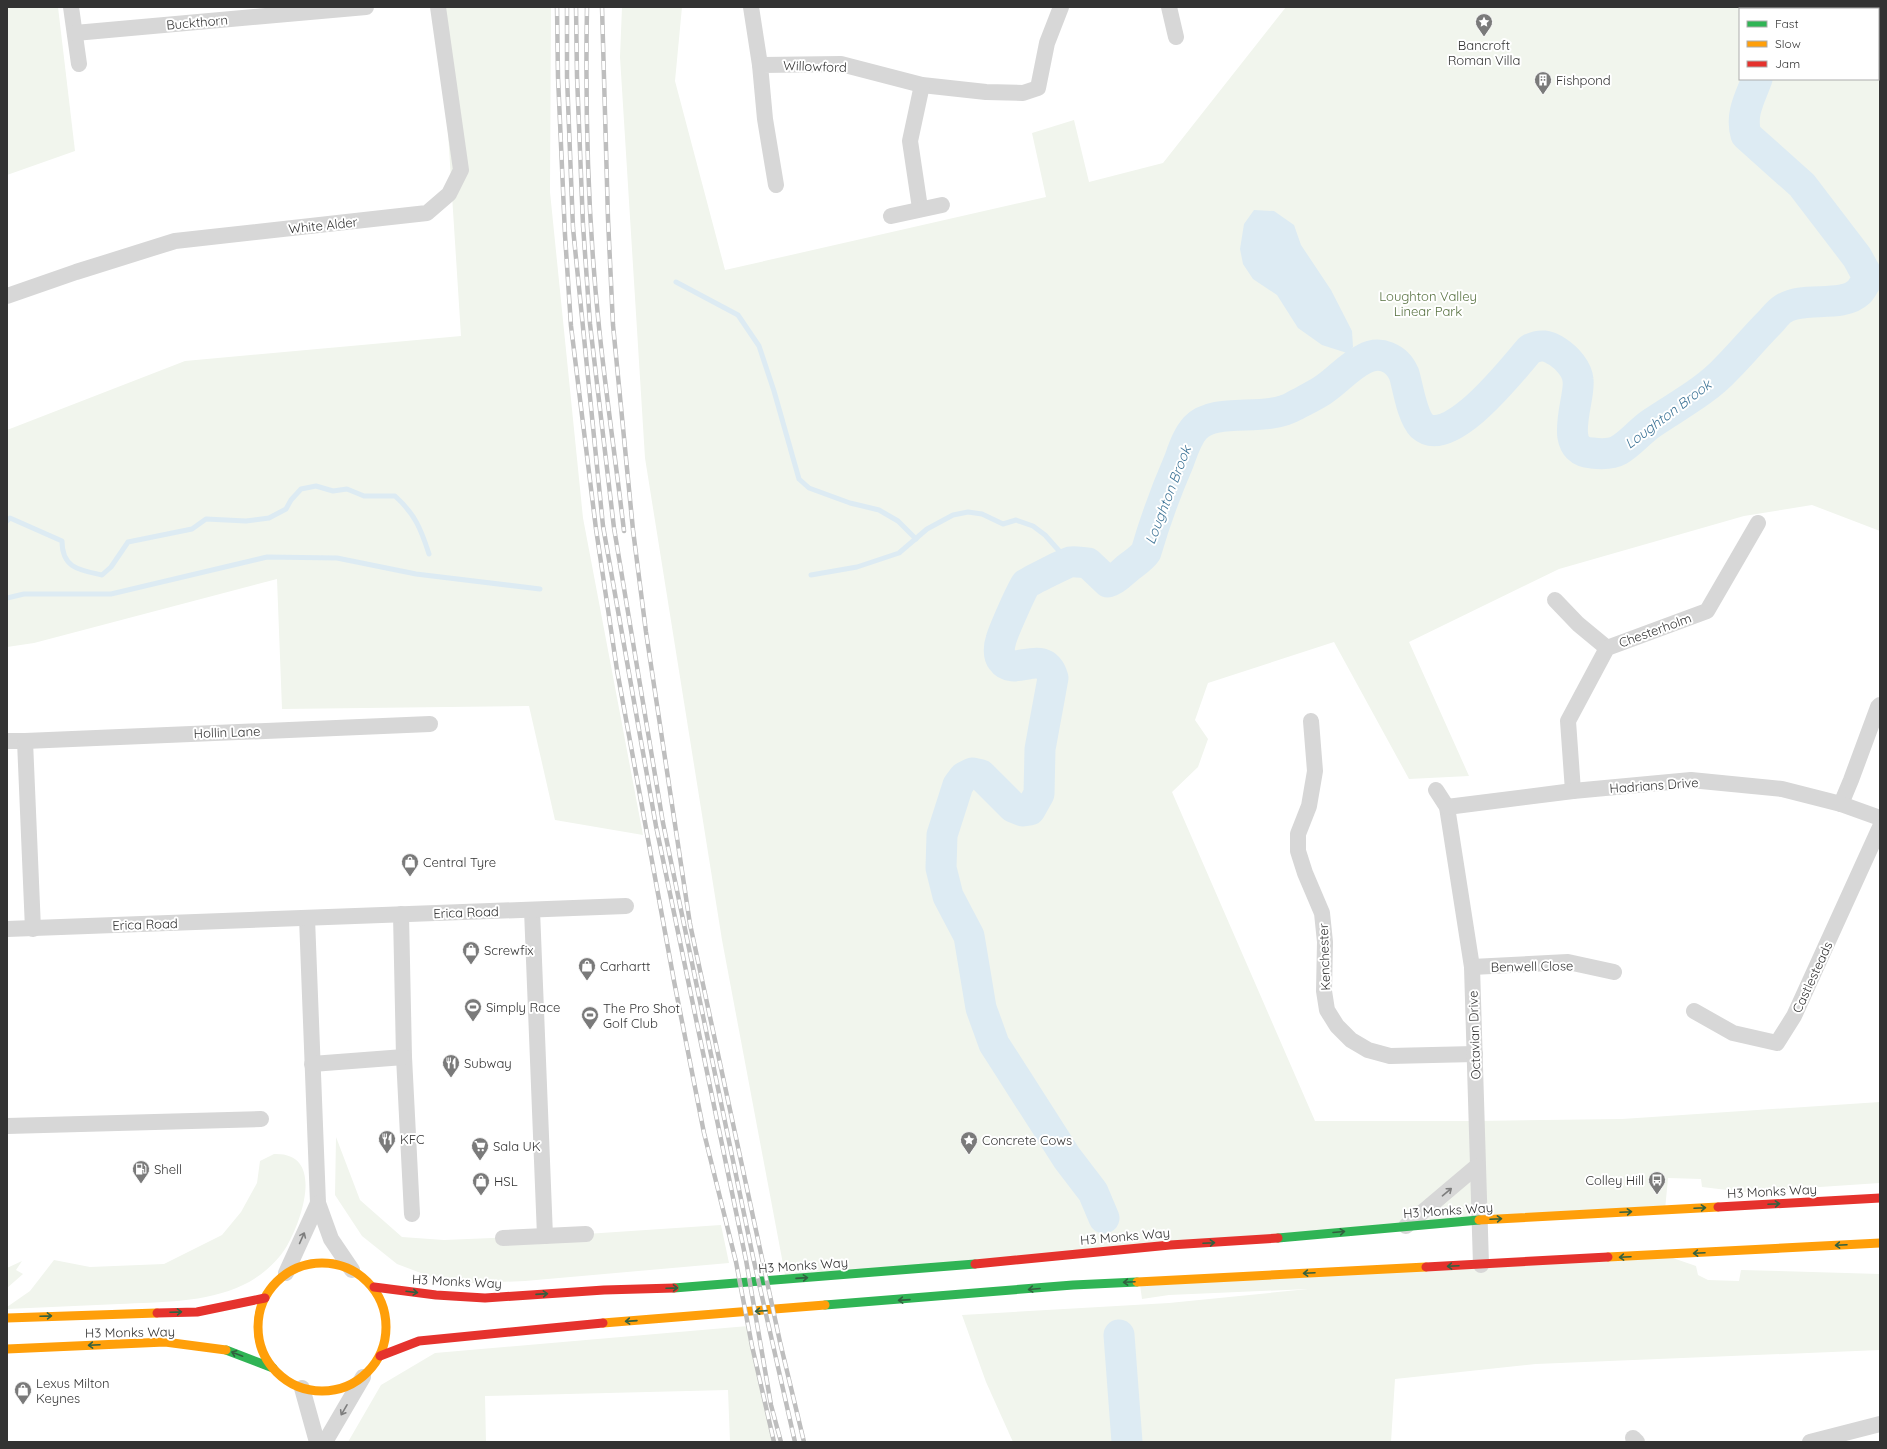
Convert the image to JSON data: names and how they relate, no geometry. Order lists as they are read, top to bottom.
{
  "streets": {
    "main road": ["H3 Monks Way"],
    "street": [
      "Buckthorn",
      "Willowford",
      "White Alder",
      "Chesterholm",
      "Hollin Lane",
      "Hadrians Drive",
      "Erica Road",
      "Kenchester",
      "Benwell Close",
      "Castlesteads",
      "Octavian Drive"
    ]
  },
  "crossings": [
    ["Chesterholm", "Hadrians Drive"],
    ["Hadrians Drive", "Octavian Drive"],
    ["Kenchester", "Octavian Drive"],
    ["Benwell Close", "Octavian Drive"],
    ["Octavian Drive", "H3 Monks Way"]
  ],
  "water": ["Loughton Brook"],
  "parks": ["Loughton Valley Linear Park"],
  "places": {
    "place": ["Bancroft Roman Villa", "Concrete Cows"],
    "building": ["Fishpond"],
    "shop": [
      "Central Tyre",
      "Screwfix",
      "Carhartt",
      "HSL",
      "Lexus Milton Keynes"
    ],
    "sports": ["Simply Race", "The Pro Shot Golf Club"],
    "restaurant": ["Subway", "KFC"],
    "supermarket": ["Sala UK"],
    "fuel station": ["Shell"],
    "bus stop": ["Colley Hill"]
  },
  "legend": ["Fast", "Slow", "Jam"]
}
